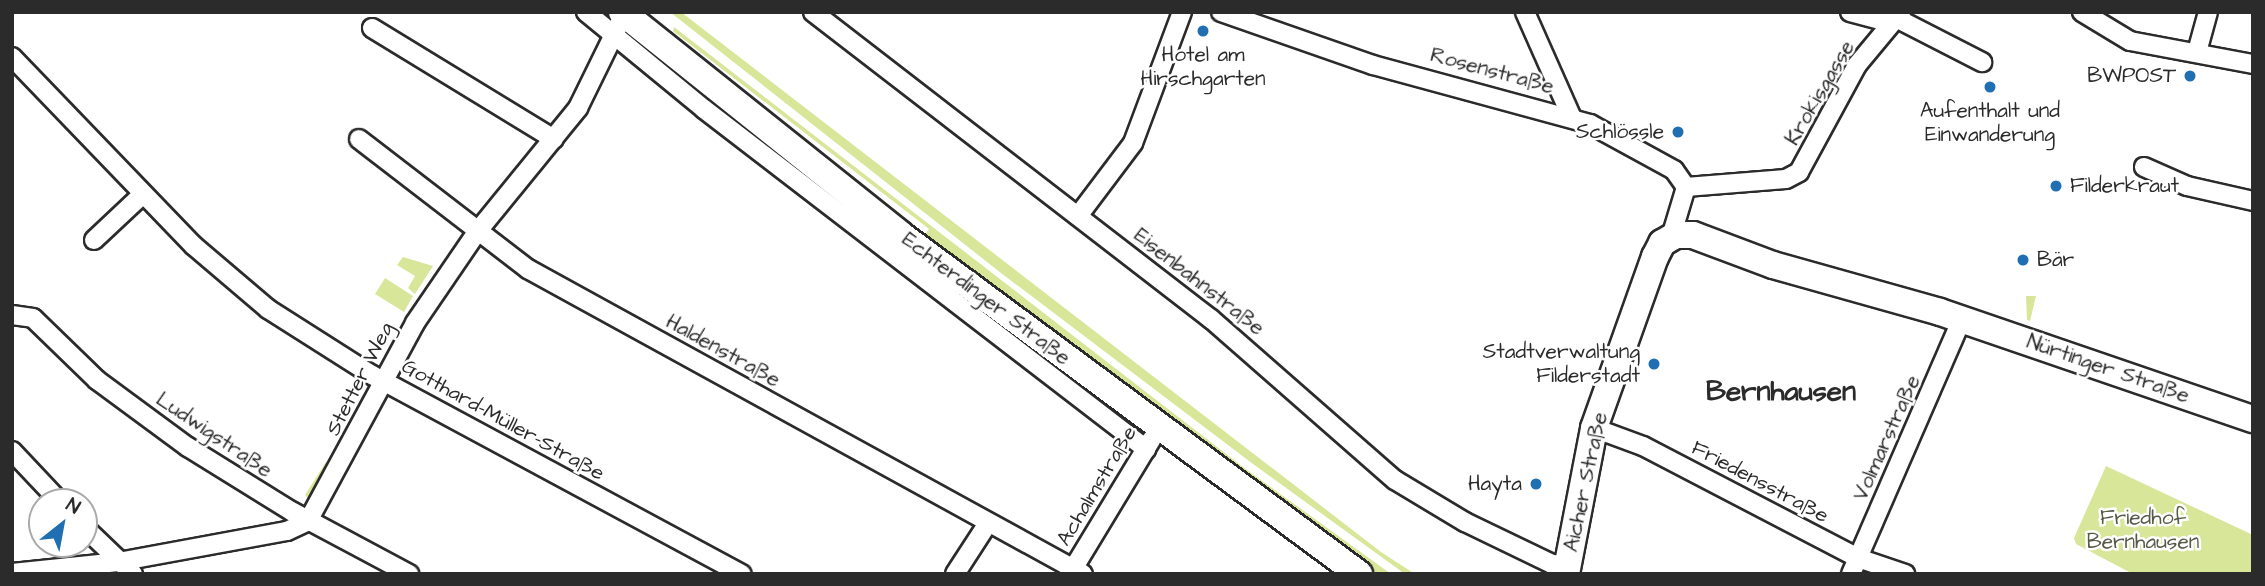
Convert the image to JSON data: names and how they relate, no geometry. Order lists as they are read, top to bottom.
{
  "streets": {
    "main road": ["Echterdinger Straße", "Nürtinger Straße", "Aicher Straße"],
    "street": [
      "Rosenstraße",
      "Krokisgasse",
      "Eisenbahnstraße",
      "Haldenstraße",
      "Stetter Weg",
      "Gotthard-Müller-Straße",
      "Ludwigstraße",
      "Volmarstraße",
      "Friedensstraße",
      "Achalmstraße"
    ]
  },
  "crossings": [
    ["Rosenstraße", "Krokisgasse"],
    ["Eisenbahnstraße", "Aicher Straße"],
    ["Echterdinger Straße", "Stetter Weg"],
    ["Echterdinger Straße", "Achalmstraße"],
    ["Haldenstraße", "Stetter Weg"],
    ["Haldenstraße", "Achalmstraße"],
    ["Nürtinger Straße", "Volmarstraße"],
    ["Nürtinger Straße", "Aicher Straße"],
    ["Stetter Weg", "Gotthard-Müller-Straße"],
    ["Stetter Weg", "Ludwigstraße"],
    ["Volmarstraße", "Friedensstraße"],
    ["Aicher Straße", "Friedensstraße"]
  ],
  "districts": ["Bernhausen"],
  "parks": ["Friedhof Bernhausen"],
  "places": [
    "Hotel am Hirschgarten",
    "BWPOST",
    "Aufenthalt und Einwanderung",
    "Schlössle",
    "Filderkraut",
    "Bär",
    "Stadtverwaltung Filderstadt",
    "Hayta"
  ],
  "north": "top right"
}
